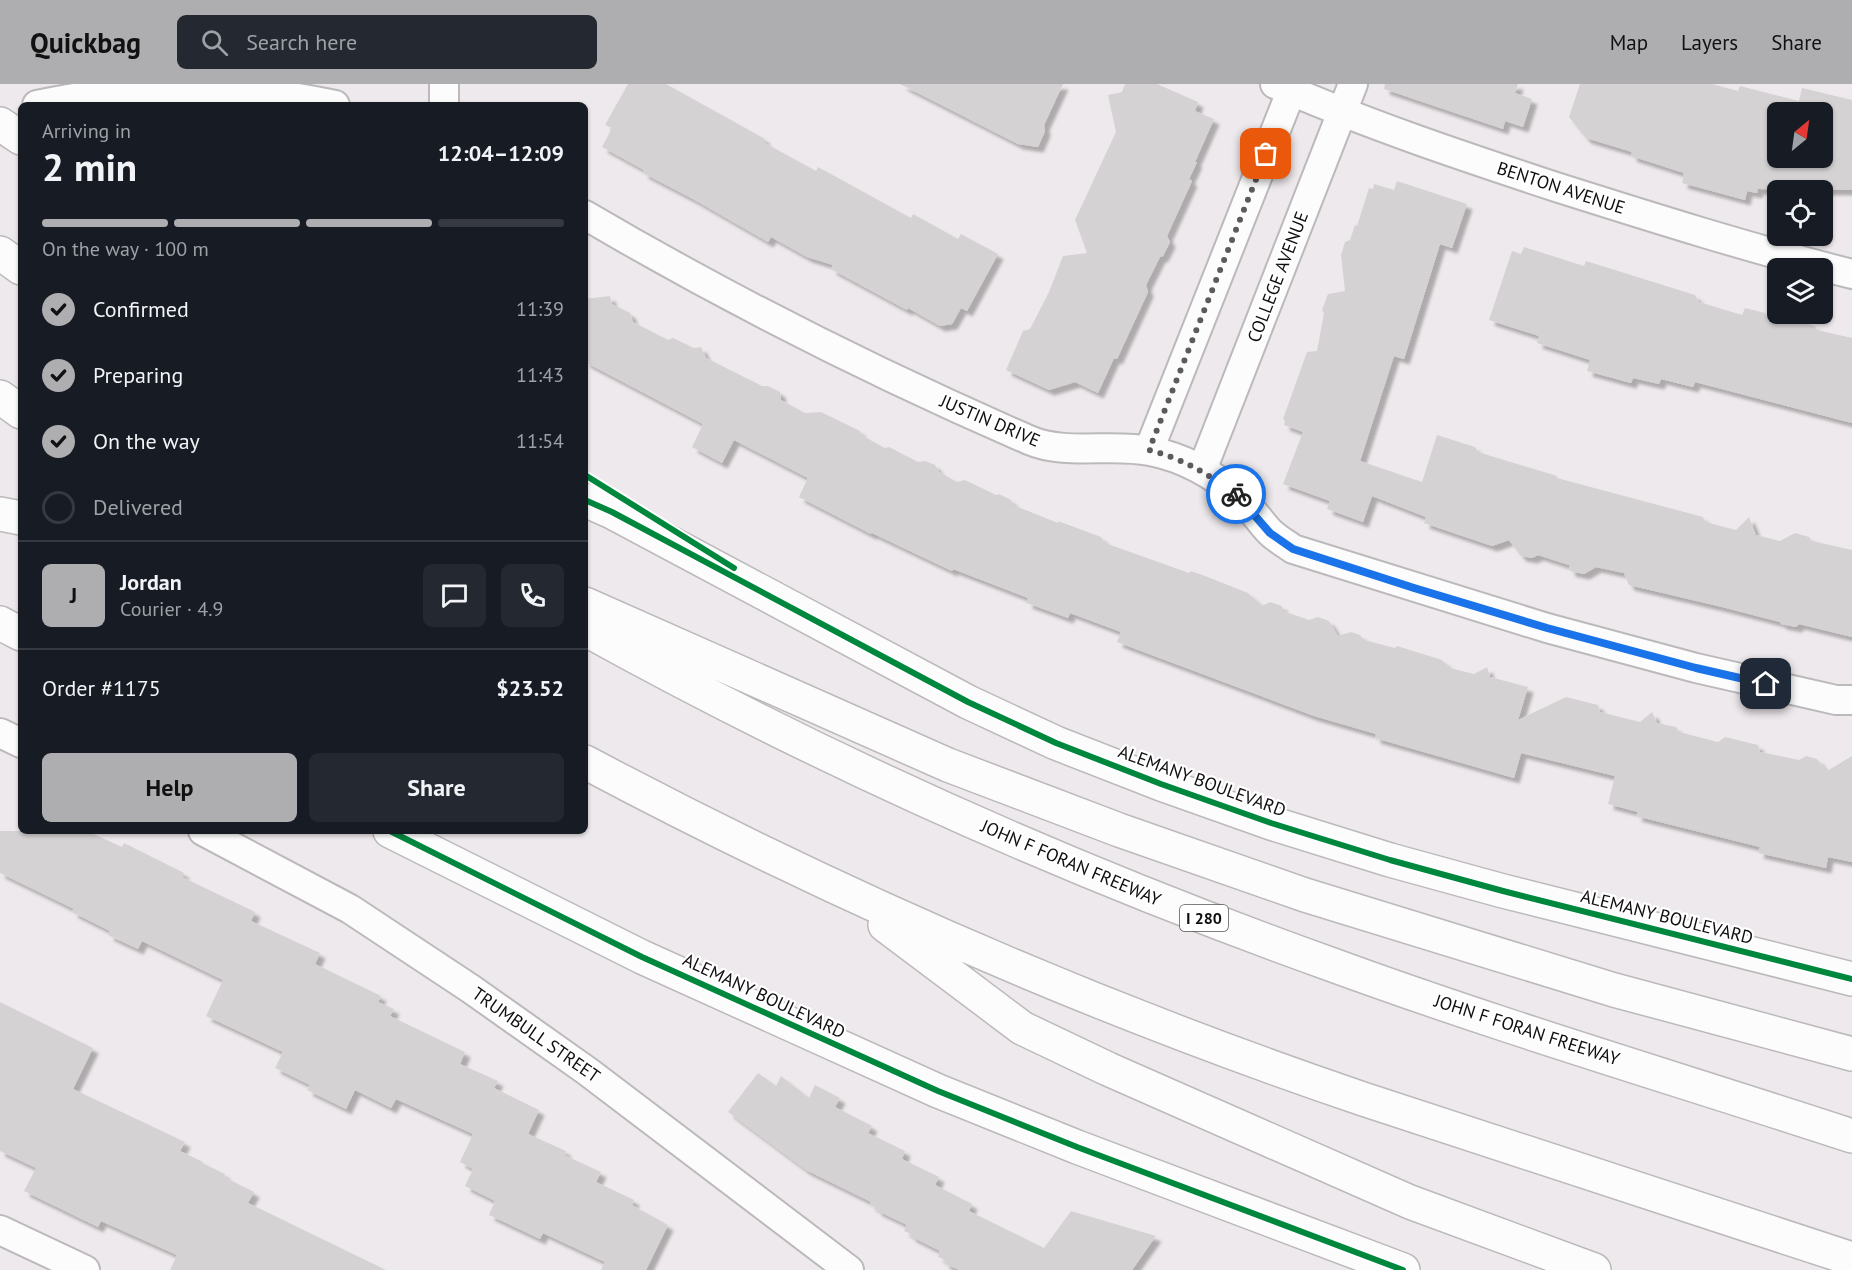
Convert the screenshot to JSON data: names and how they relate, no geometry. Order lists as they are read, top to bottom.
{
  "streets": {
    "main road": ["ALEMANY BOULEVARD", "JOHN F FORAN FREEWAY", "I 280"],
    "street": [
      "BENTON AVENUE",
      "COLLEGE AVENUE",
      "JUSTIN DRIVE",
      "TRUMBULL STREET"
    ]
  },
  "crossings": [
    ["BENTON AVENUE", "COLLEGE AVENUE"],
    ["COLLEGE AVENUE", "JUSTIN DRIVE"]
  ],
  "north": "top right",
  "page": {
    "header": "Quickbag",
    "search": "Search here",
    "nav": ["Map", "Layers", "Share"],
    "heading": ["2 min", "Arriving in", "12:04–12:09"],
    "panel": [
      "Jordan",
      "Courier · 4.9",
      "Order #1175",
      "$23.52"
    ],
    "bar": "On the way · 100 m",
    "list": [
      ["Confirmed", "11:39"],
      ["Preparing", "11:43"],
      ["On the way", "11:54"],
      "Delivered"
    ],
    "round": "J",
    "buttons": ["Help", "Share"]
  }
}
